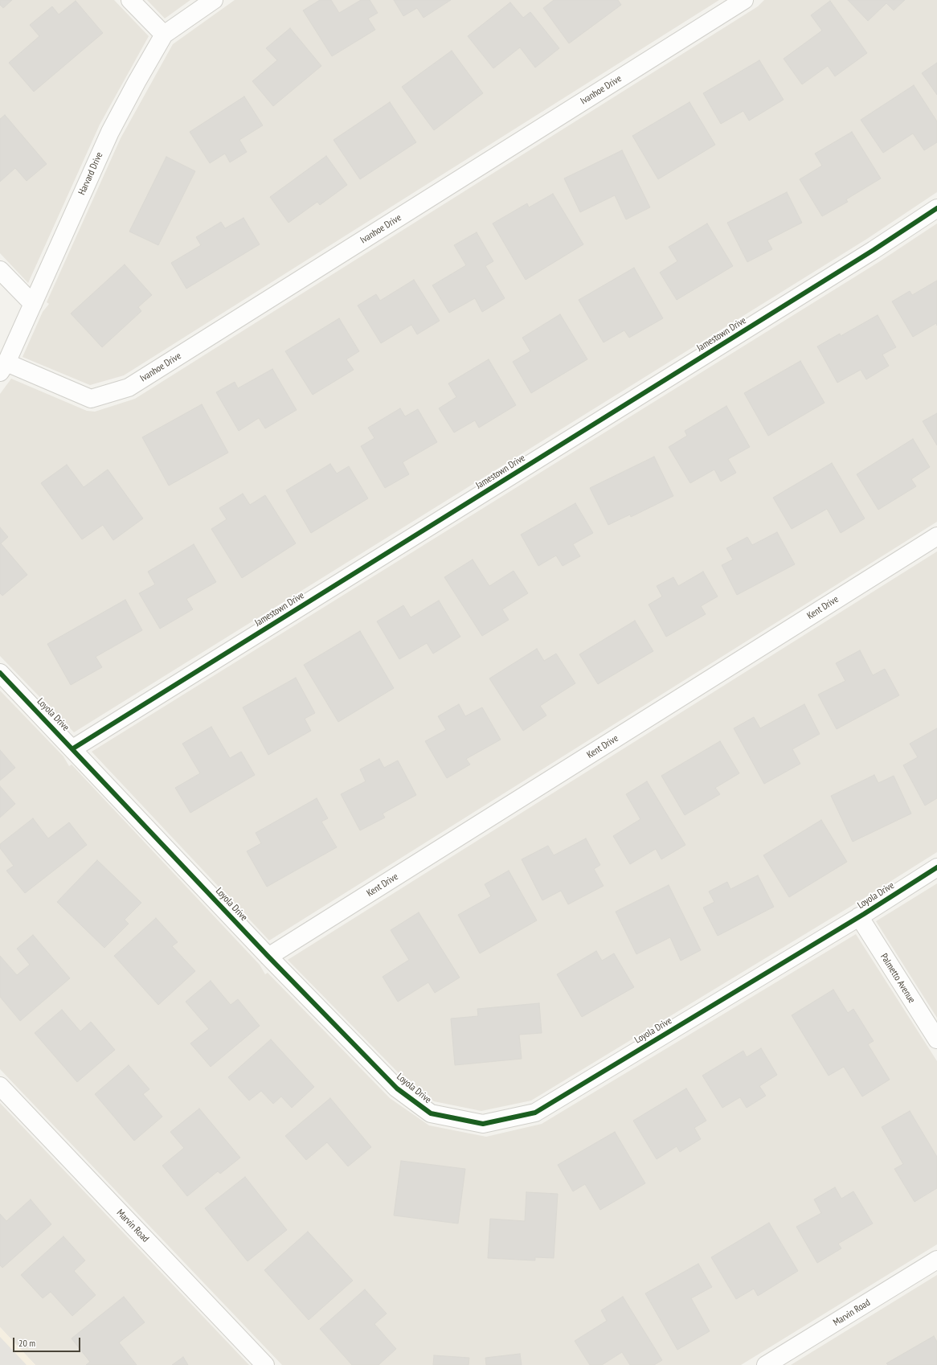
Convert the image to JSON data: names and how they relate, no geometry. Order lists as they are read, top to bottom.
{
  "streets": {
    "street": [
      "Ivanhoe Drive",
      "Harvard Drive",
      "Jamestown Drive",
      "Kent Drive",
      "Loyola Drive",
      "Palmetto Avenue",
      "Marvin Road"
    ]
  },
  "crossings": [
    ["Ivanhoe Drive", "Harvard Drive"],
    ["Jamestown Drive", "Loyola Drive"],
    ["Kent Drive", "Loyola Drive"],
    ["Loyola Drive", "Palmetto Avenue"]
  ],
  "scale_bar": "20 m"
}
